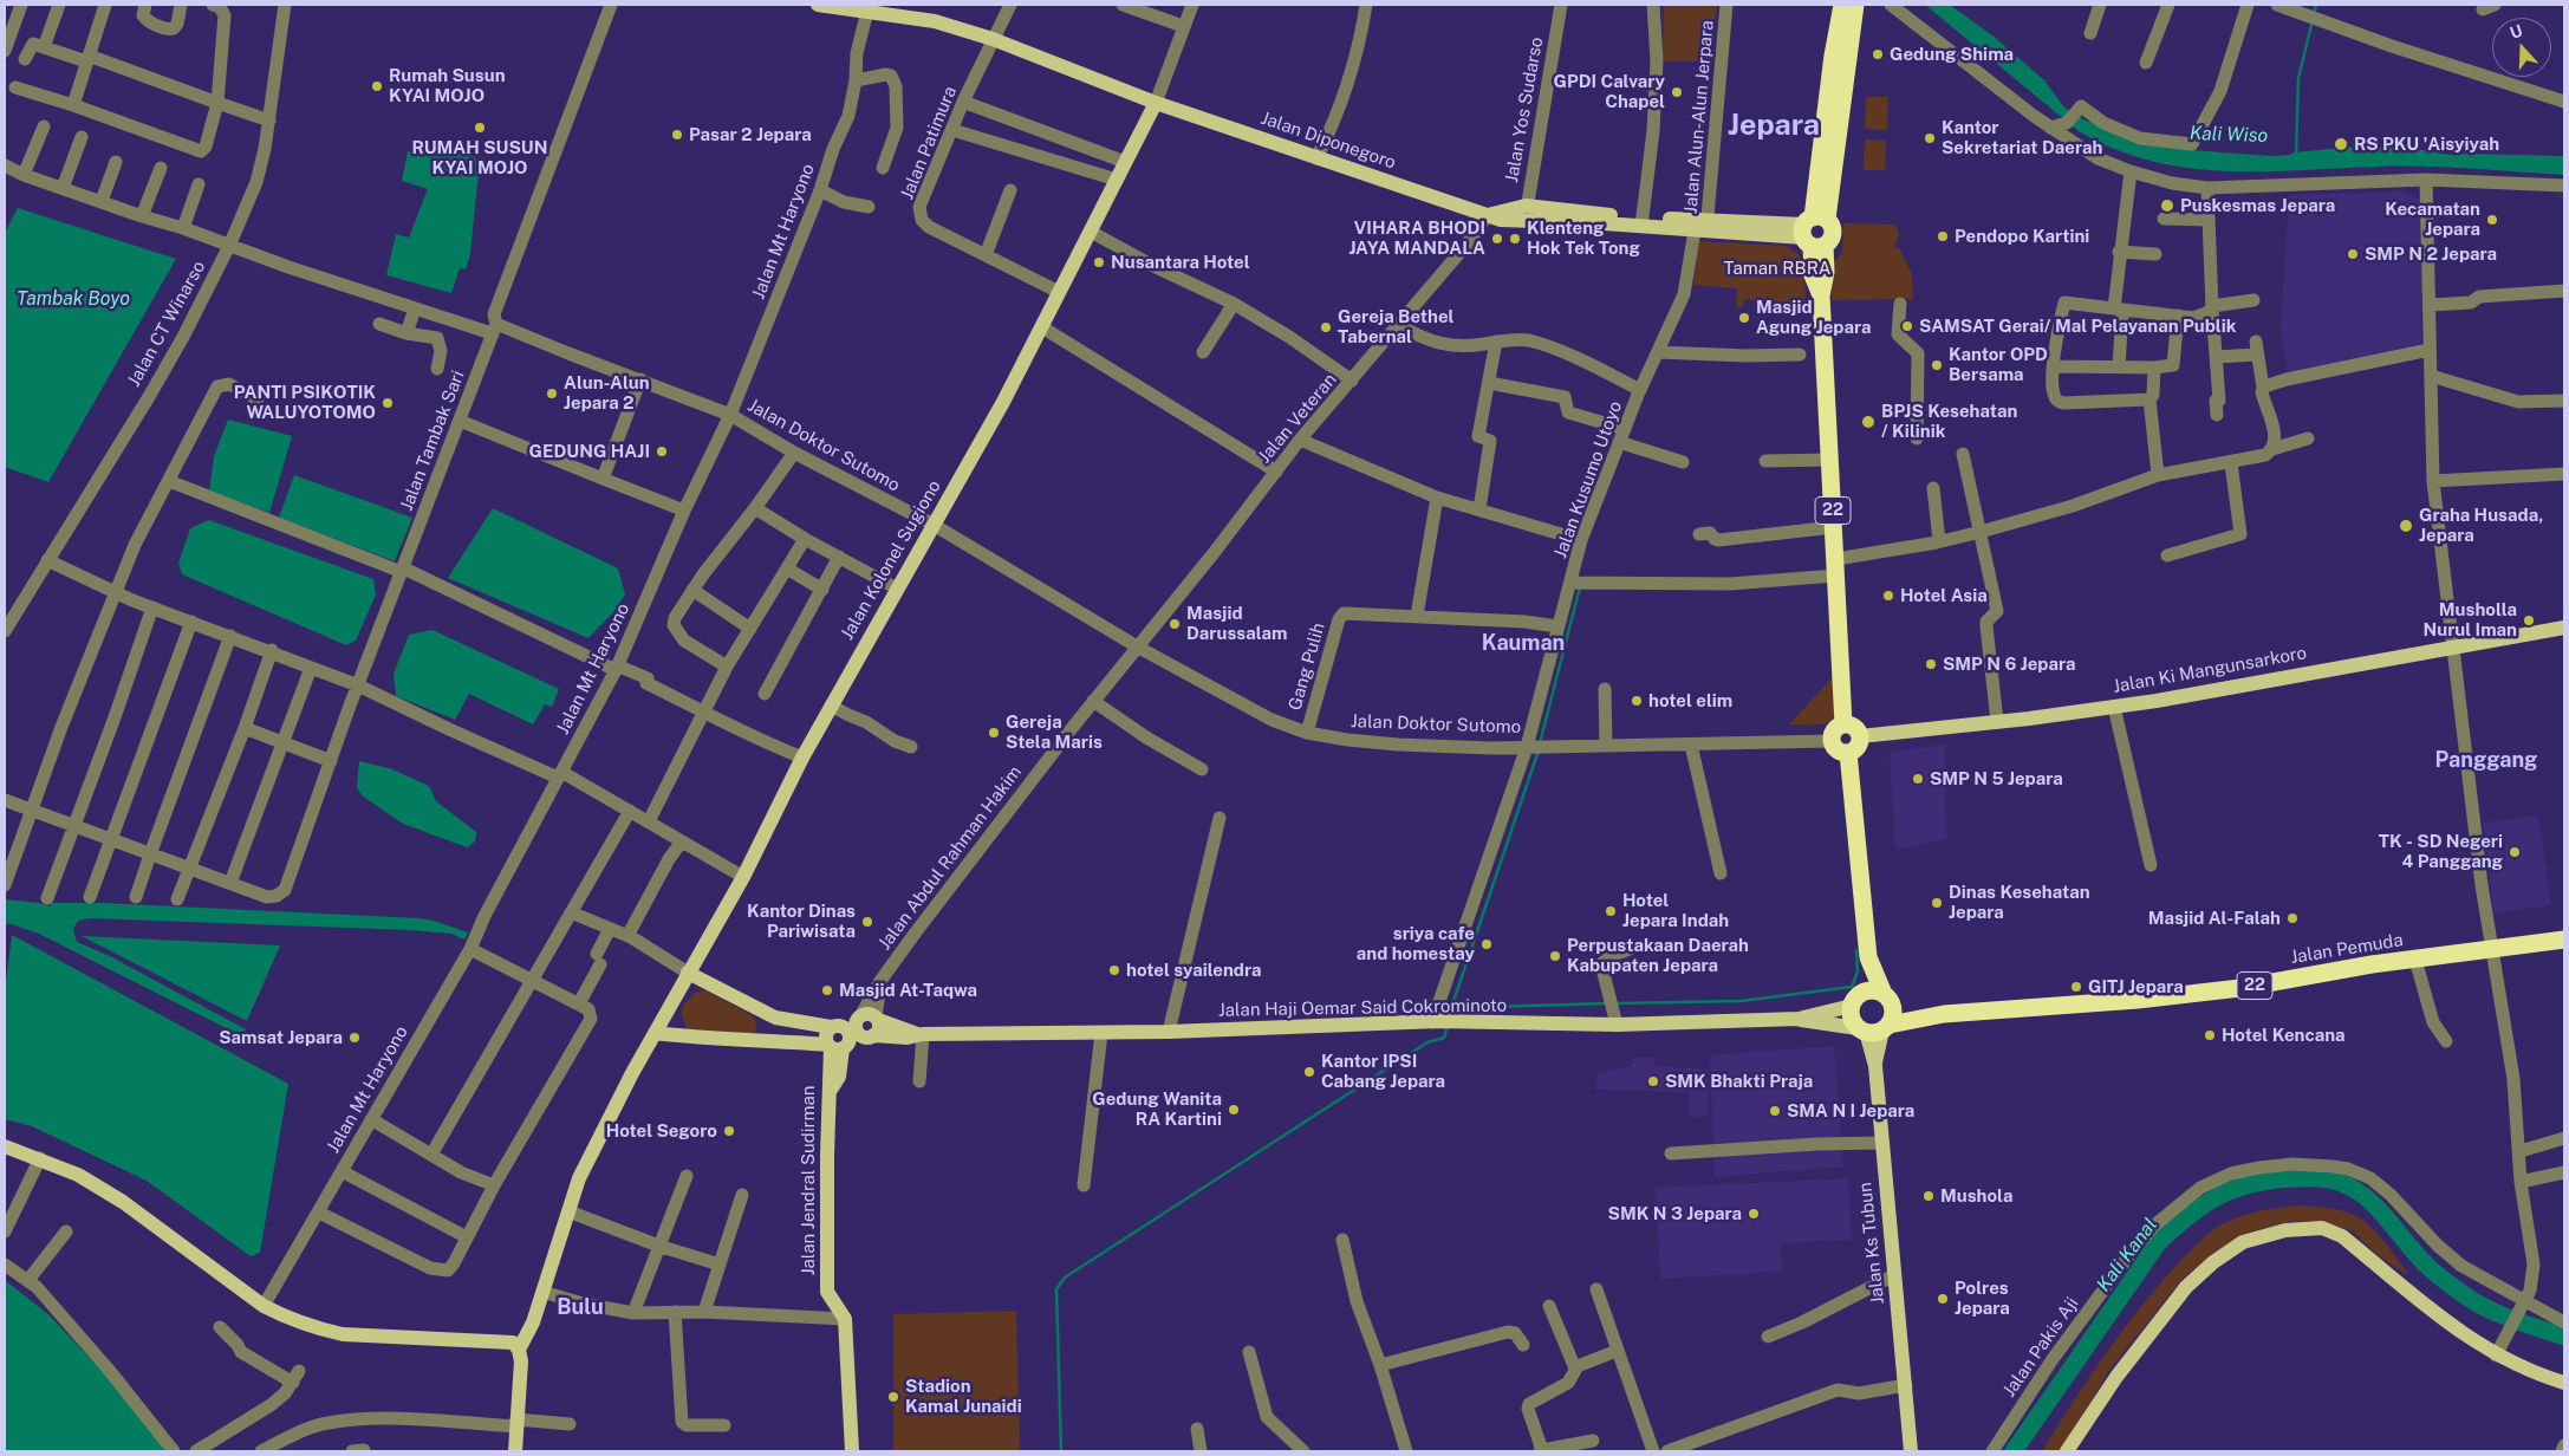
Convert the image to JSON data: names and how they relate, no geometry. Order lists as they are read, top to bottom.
{
  "streets": {
    "highway": ["22", "Jalan Pemuda"],
    "main road": [
      "Jalan Diponegoro",
      "Jalan Kolonel Sugiono",
      "Jalan Ki Mangunsarkoro",
      "Jalan Haji Oemar Said Cokrominoto",
      "Jalan Jendral Sudirman",
      "Jalan Ks Tubun"
    ],
    "street": [
      "Jalan Yos Sudarso",
      "Jalan Alun-Alun Jerpara",
      "Jalan Patimura",
      "Jalan Mt Haryono",
      "Jalan CT Winarso",
      "Jalan Veteran",
      "Jalan Tambak Sari",
      "Jalan Doktor Sutomo",
      "Jalan Kusumo Utoyo",
      "Gang Pulih",
      "Jalan Abdul Rahman Hakim",
      "Jalan Pakis Aji"
    ]
  },
  "crossings": [
    ["Jalan Alun-Alun Jerpara", "Jalan Kusumo Utoyo"],
    ["Jalan Diponegoro", "Jalan Patimura"],
    ["Jalan Diponegoro", "Jalan Mt Haryono"],
    ["Jalan Diponegoro", "Jalan Veteran"],
    ["Jalan Diponegoro", "Jalan Kolonel Sugiono"],
    ["Jalan Patimura", "Jalan Kolonel Sugiono"],
    ["Jalan Mt Haryono", "Jalan Doktor Sutomo"],
    ["Jalan CT Winarso", "Jalan Doktor Sutomo"],
    ["Jalan Veteran", "Jalan Doktor Sutomo"],
    ["Jalan Veteran", "Jalan Abdul Rahman Hakim"],
    ["Jalan Tambak Sari", "Jalan Doktor Sutomo"],
    ["Jalan Doktor Sutomo", "Jalan Kusumo Utoyo"],
    ["Jalan Doktor Sutomo", "22"],
    ["Jalan Doktor Sutomo", "Jalan Kolonel Sugiono"],
    ["Jalan Doktor Sutomo", "Gang Pulih"],
    ["Jalan Doktor Sutomo", "Jalan Ki Mangunsarkoro"],
    ["Jalan Doktor Sutomo", "Jalan Abdul Rahman Hakim"],
    ["Jalan Kusumo Utoyo", "Jalan Haji Oemar Said Cokrominoto"],
    ["22", "Jalan Ki Mangunsarkoro"],
    ["22", "Jalan Pemuda"],
    ["22", "Jalan Haji Oemar Said Cokrominoto"],
    ["22", "Jalan Ks Tubun"],
    ["Jalan Kolonel Sugiono", "Jalan Haji Oemar Said Cokrominoto"],
    ["Jalan Pemuda", "Jalan Ks Tubun"],
    ["Jalan Haji Oemar Said Cokrominoto", "Jalan Jendral Sudirman"]
  ],
  "districts": [
    "Jepara",
    "Kauman",
    "Panggang",
    "Bulu"
  ],
  "water": ["Kali Wiso", "Tambak Boyo", "Kali Kanal"],
  "parks": ["Taman RBRA"],
  "places": [
    "Gedung Shima",
    "Rumah Susun KYAI MOJO",
    "GPDI Calvary Chapel",
    "RUMAH SUSUN KYAI MOJO",
    "Pasar 2 Jepara",
    "Kantor Sekretariat Daerah",
    "RS PKU 'Aisyiyah",
    "Puskesmas Jepara",
    "Kecamatan Jepara",
    "Pendopo Kartini",
    "VIHARA BHODI JAYA MANDALA",
    "Klenteng Hok Tek Tong",
    "SMP N 2 Jepara",
    "Nusantara Hotel",
    "Masjid Agung Jepara",
    "SAMSAT Gerai/ Mal Pelayanan Publik",
    "Gereja Bethel Tabernal",
    "Kantor OPD Bersama",
    "Alun-Alun Jepara 2",
    "PANTI PSIKOTIK WALUYOTOMO",
    "BPJS Kesehatan / Kilinik",
    "GEDUNG HAJI",
    "Graha Husada, Jepara",
    "Hotel Asia",
    "Musholla Nurul Iman",
    "Masjid Darussalam",
    "SMP N 6 Jepara",
    "hotel elim",
    "Gereja Stela Maris",
    "SMP N 5 Jepara",
    "TK - SD Negeri 4 Panggang",
    "Dinas Kesehatan Jepara",
    "Hotel Jepara Indah",
    "Masjid Al-Falah",
    "Kantor Dinas Pariwisata",
    "sriya cafe and homestay",
    "Perpustakaan Daerah Kabupaten Jepara",
    "hotel syailendra",
    "GITJ Jepara",
    "Masjid At-Taqwa",
    "Hotel Kencana",
    "Samsat Jepara",
    "Kantor IPSI Cabang Jepara",
    "SMK Bhakti Praja",
    "Gedung Wanita RA Kartini",
    "SMA N I Jepara",
    "Hotel Segoro",
    "Mushola",
    "SMK N 3 Jepara",
    "Polres Jepara",
    "Stadion Kamal Junaidi"
  ],
  "north": "top"
}
